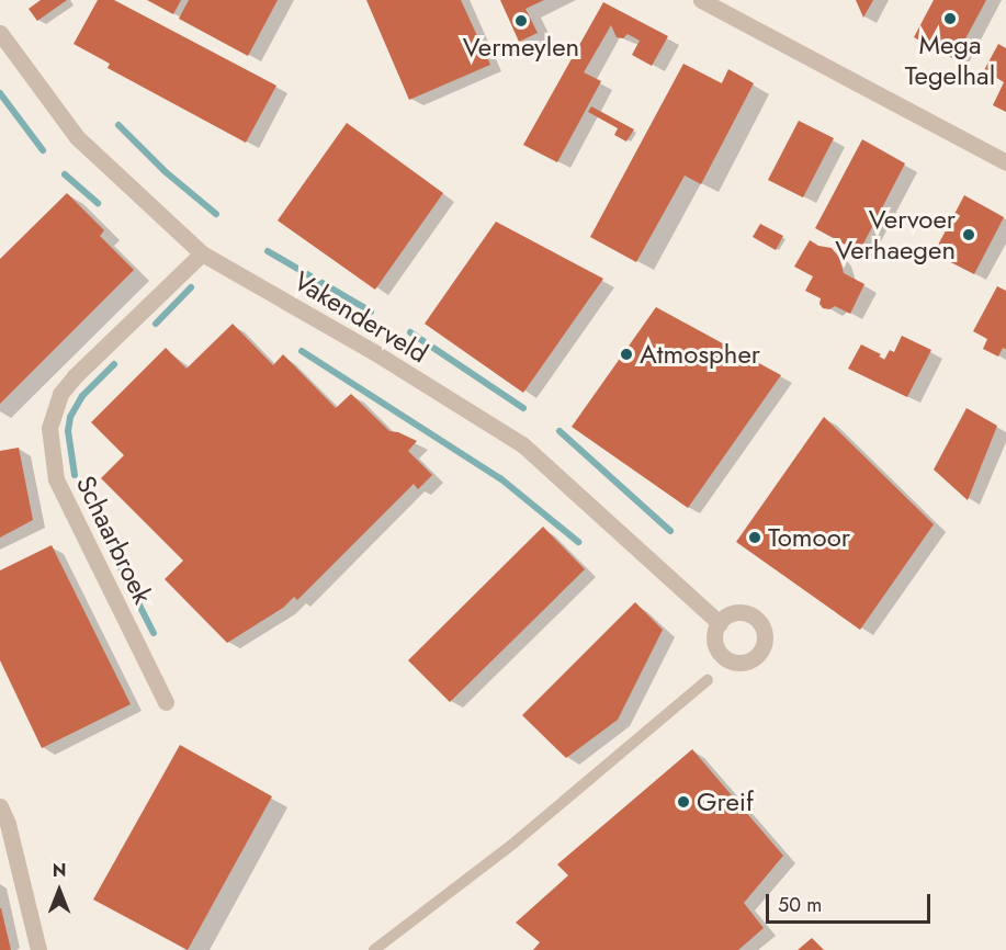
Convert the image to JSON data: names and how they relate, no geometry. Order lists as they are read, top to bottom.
{
  "streets": {
    "street": ["Vakenderveld", "Schaarbroek"]
  },
  "crossings": [
    ["Vakenderveld", "Schaarbroek"]
  ],
  "places": [
    "Mega Tegelhal",
    "Vermeylen",
    "Vervoer Verhaegen",
    "Atmospher",
    "Tomoor",
    "Greif"
  ],
  "scale_bar": "50 m",
  "north": "top"
}
